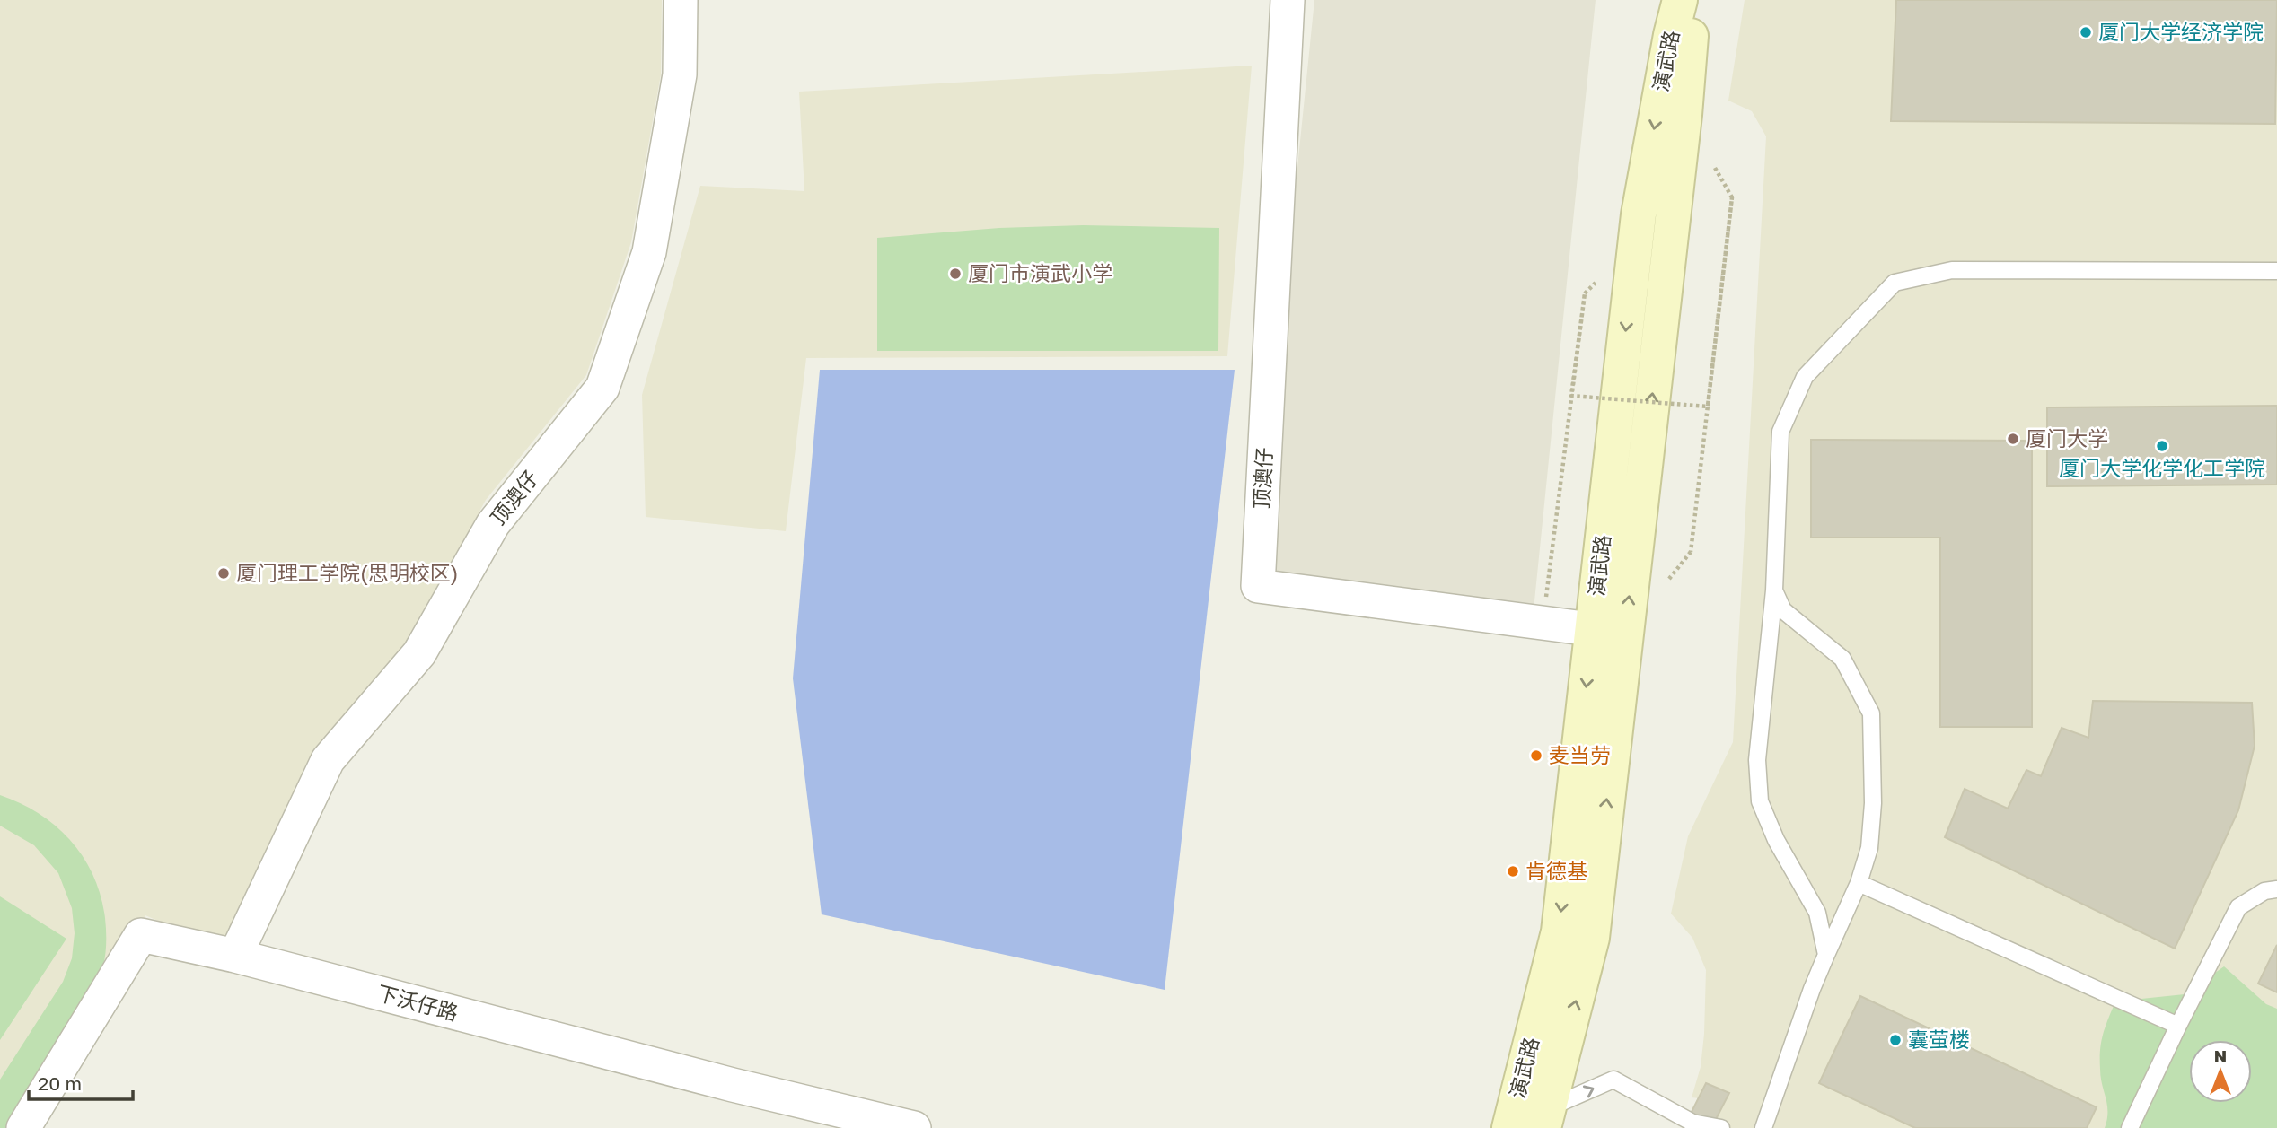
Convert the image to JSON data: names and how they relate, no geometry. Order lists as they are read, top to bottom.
{
  "streets": {
    "main road": ["演武路"],
    "street": ["顶澳仔", "下沃仔路"]
  },
  "crossings": [
    ["演武路", "顶澳仔"],
    ["顶澳仔", "下沃仔路"]
  ],
  "places": [
    "厦门大学经济学院",
    "厦门市演武小学",
    "厦门大学",
    "厦门大学化学化工学院",
    "厦门理工学院(思明校区)",
    "麦当劳",
    "肯德基",
    "囊萤楼"
  ],
  "scale_bar": "20 m",
  "north": "top"
}
